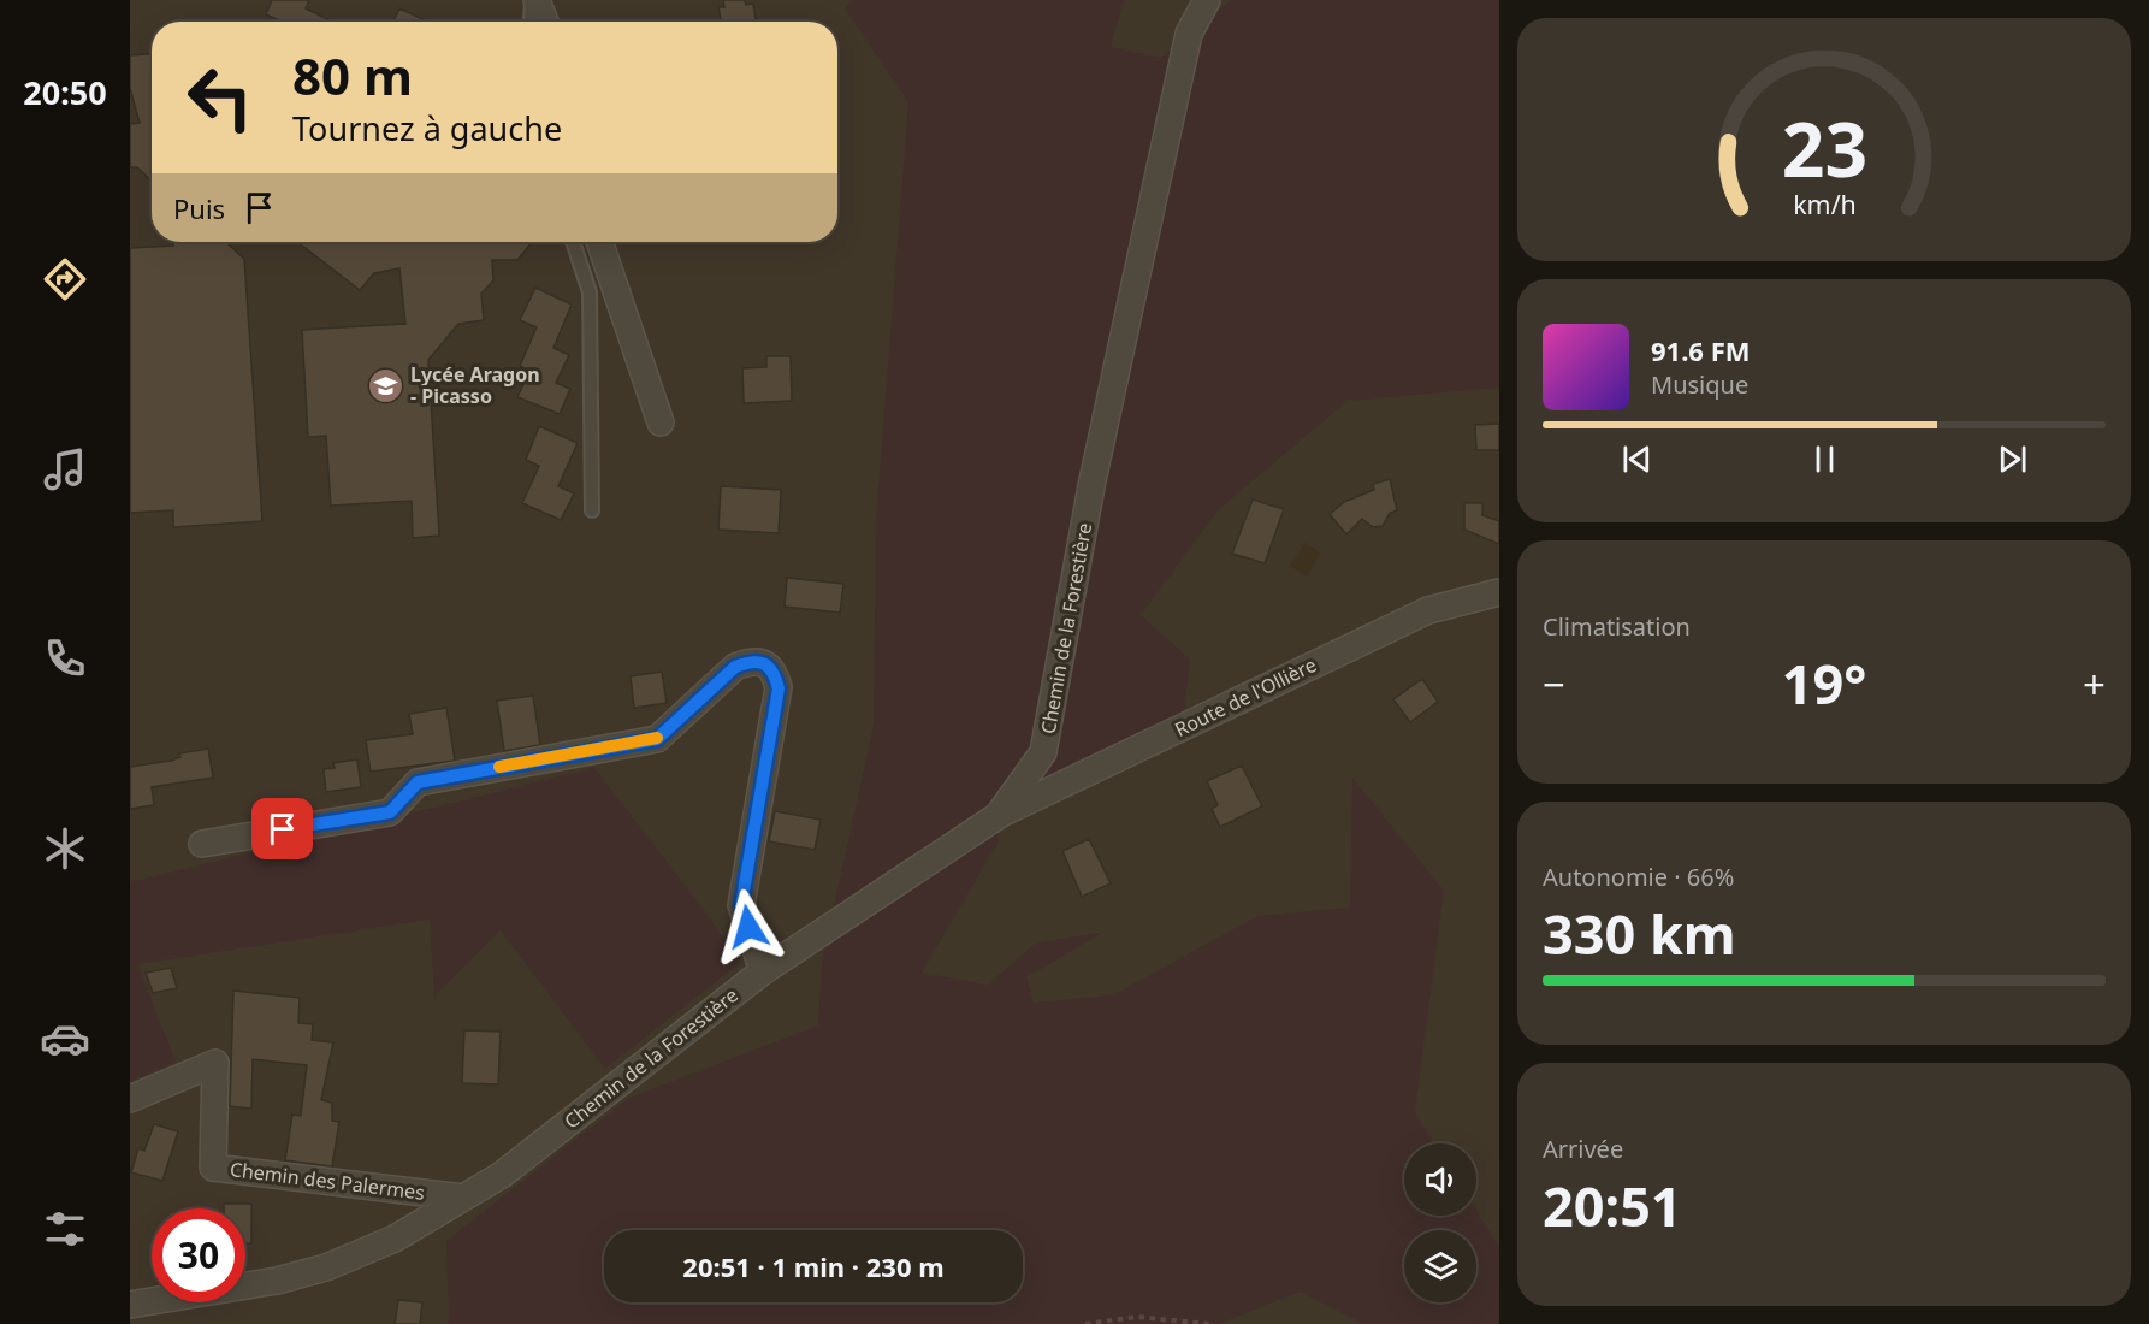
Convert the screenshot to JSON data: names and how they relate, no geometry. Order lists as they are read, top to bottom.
{
  "streets": {
    "street": ["Chemin de la Forestière", "Route de l'Ollière", "Chemin des Palermes"]
  },
  "crossings": [
    ["Chemin de la Forestière", "Route de l'Ollière"],
    ["Chemin de la Forestière", "Chemin des Palermes"]
  ],
  "places": {
    "school or university": ["Lycée Aragon - Picasso"]
  },
  "page": {
    "tabs": "20:50",
    "turn": ["80 m", "Tournez à gauche"],
    "then": "Puis",
    "song": ["91.6 FM", "Musique"],
    "tile": [
      "Climatisation",
      ["Autonomie · 66%", "330 km"],
      ["Arrivée", "20:51"]
    ],
    "heat": ["−", "19°", "+"],
    "limit": "30",
    "trip": "20:51 · 1 min · 230 m",
    "gauge": ["23", "km/h"]
  }
}
